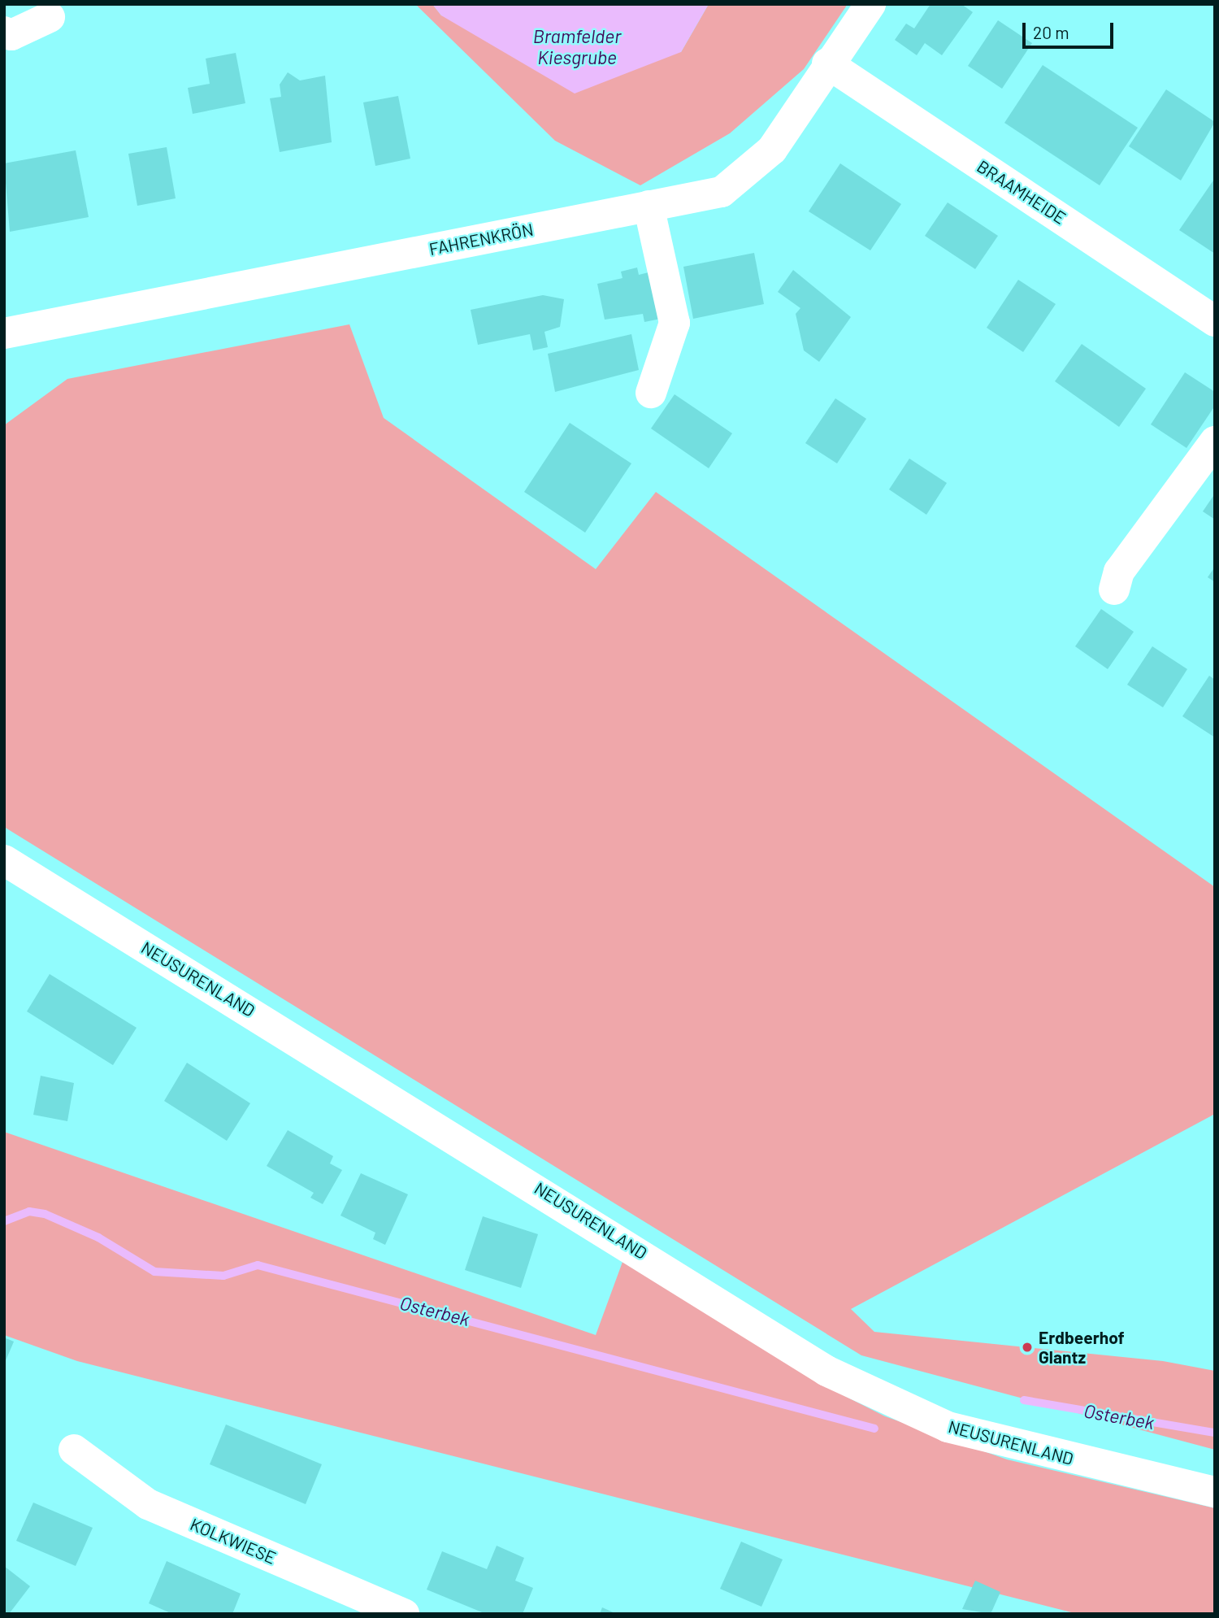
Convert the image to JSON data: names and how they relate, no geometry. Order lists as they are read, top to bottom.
{
  "streets": {
    "street": [
      "BRAAMHEIDE",
      "FAHRENKRÖN",
      "NEUSURENLAND",
      "KOLKWIESE"
    ]
  },
  "crossings": [
    ["BRAAMHEIDE", "FAHRENKRÖN"]
  ],
  "water": ["Bramfelder Kiesgrube", "Osterbek"],
  "places": ["Erdbeerhof Glantz"],
  "scale_bar": "20 m"
}
